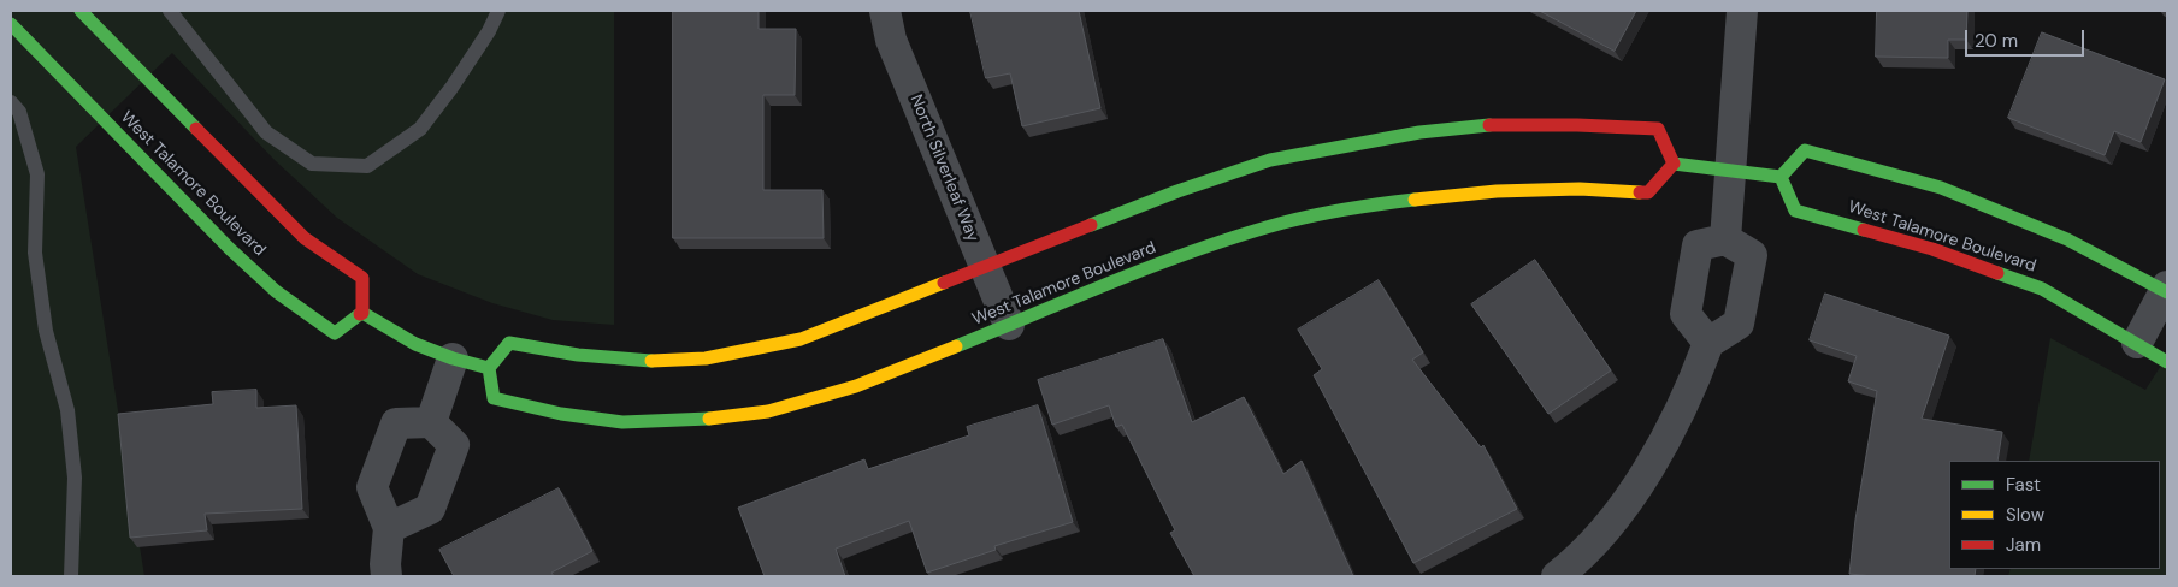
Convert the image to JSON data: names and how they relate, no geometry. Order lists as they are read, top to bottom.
{
  "streets": {
    "street": ["North Silverleaf Way", "West Talamore Boulevard"]
  },
  "crossings": [
    ["North Silverleaf Way", "West Talamore Boulevard"]
  ],
  "legend": ["Fast", "Slow", "Jam"],
  "scale_bar": "20 m"
}
